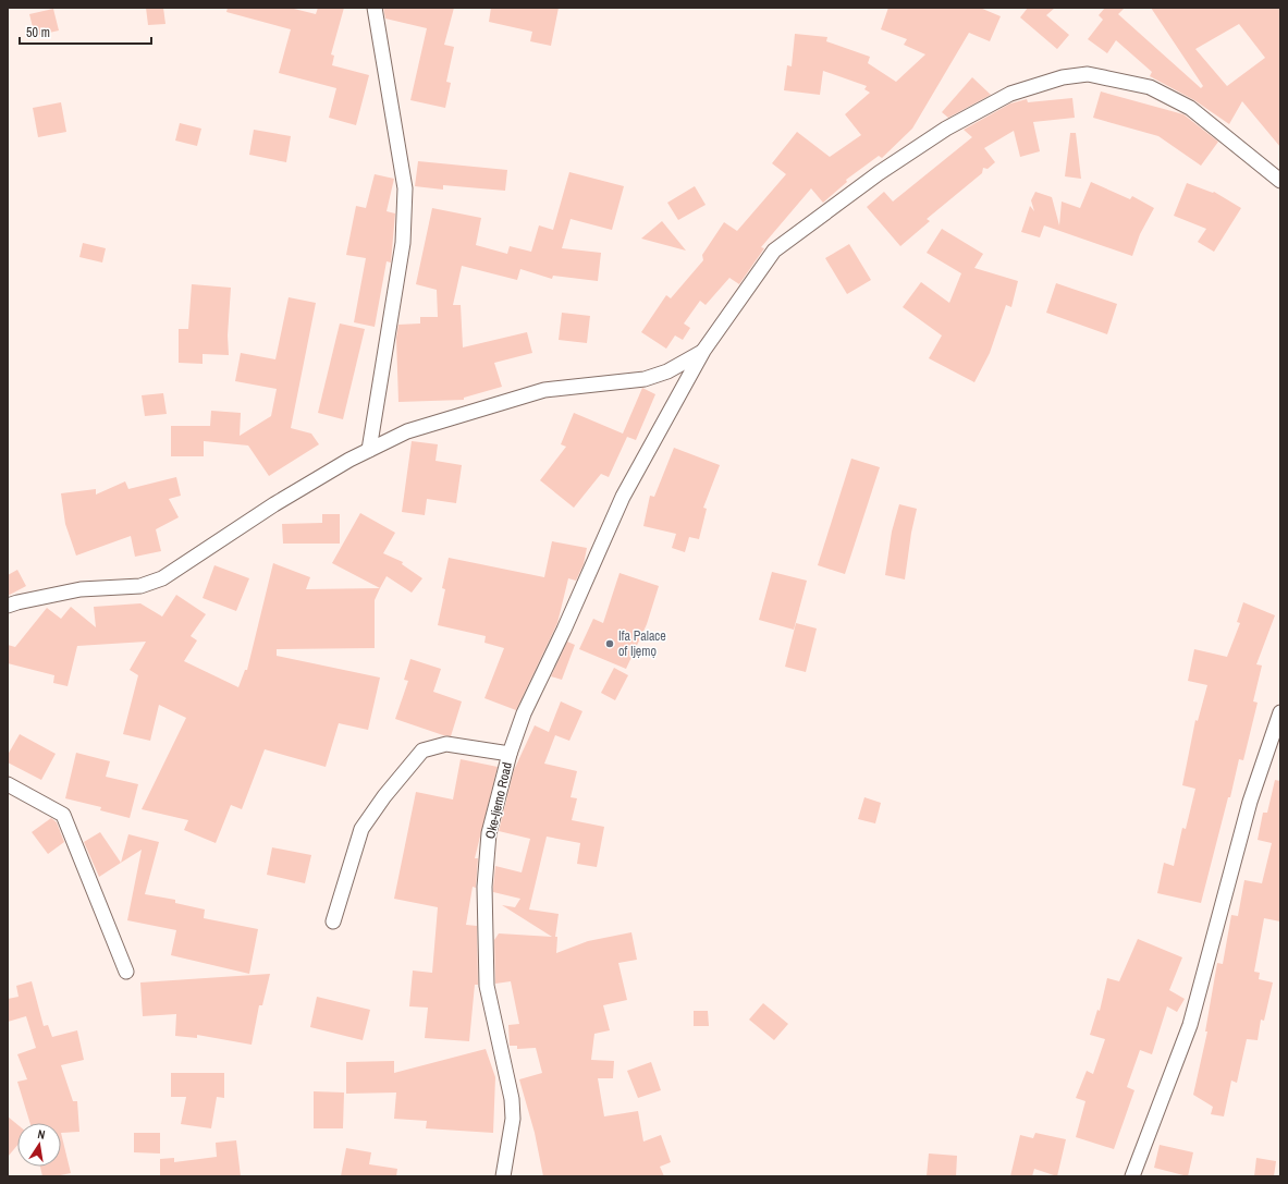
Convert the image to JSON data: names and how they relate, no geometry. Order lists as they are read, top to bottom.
{
  "streets": {
    "street": ["Oke-Ijemo Road"]
  },
  "places": ["Ifa Palace of Ijẹmọ"],
  "scale_bar": "50 m",
  "north": "top"
}
